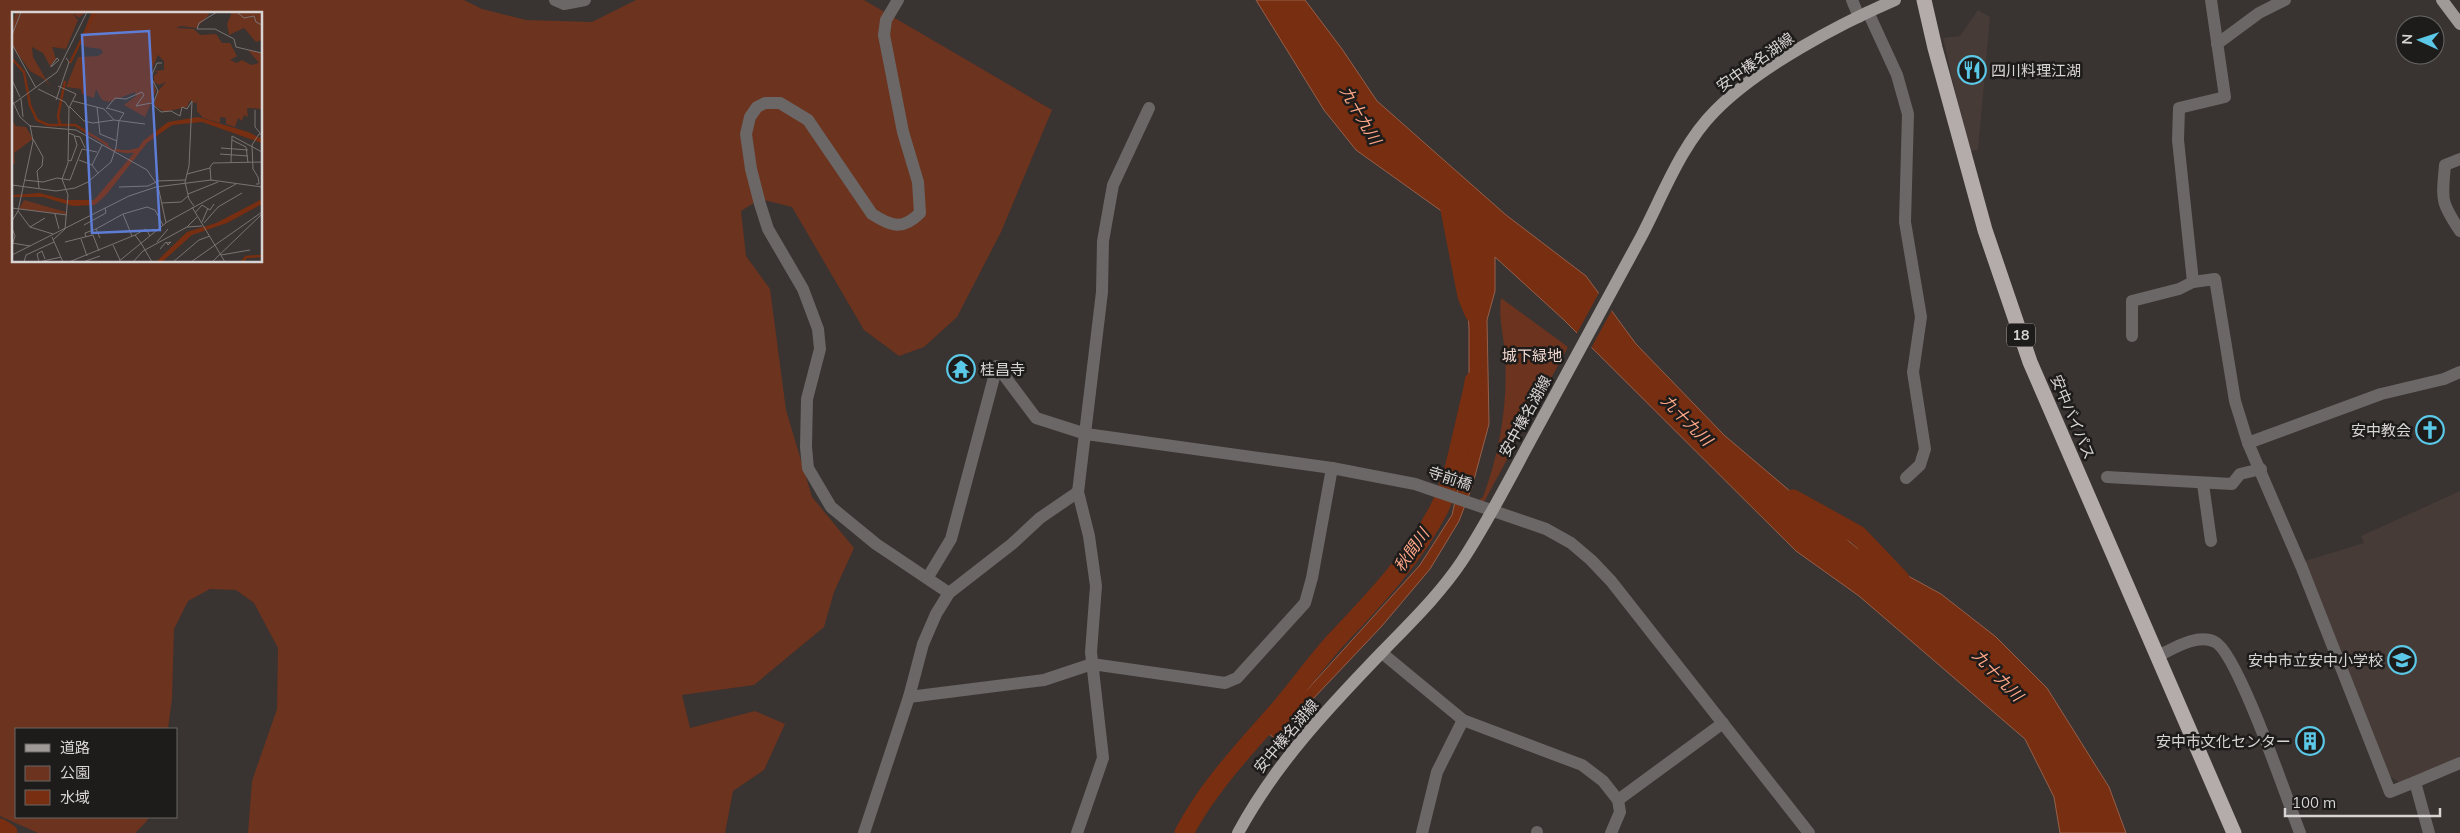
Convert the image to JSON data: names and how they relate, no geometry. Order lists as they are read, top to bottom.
{
  "streets": {
    "highway": ["18", "安中バイパス"],
    "main road": ["安中榛名湖線"],
    "street": ["寺前橋"]
  },
  "crossings": [
    ["安中榛名湖線", "寺前橋"]
  ],
  "water": ["九十九川", "秋間川"],
  "parks": ["城下緑地"],
  "places": {
    "restaurant": ["四川料理江湖"],
    "temple": ["桂昌寺"],
    "church": ["安中教会"],
    "school or university": ["安中市立安中小学校"],
    "building": ["安中市文化センター"]
  },
  "legend": ["道路", "公園", "水域"],
  "scale_bar": "100 m",
  "north": "left"
}
